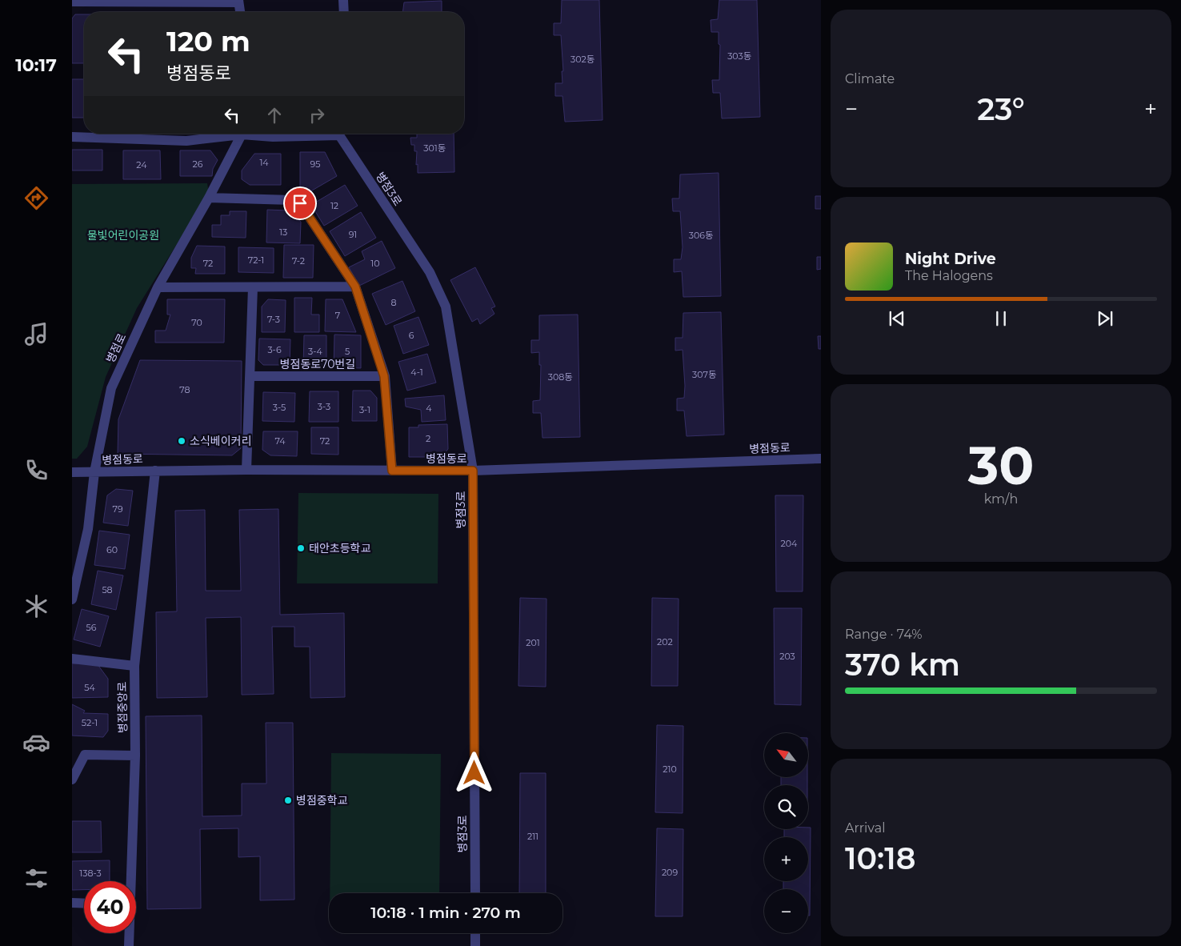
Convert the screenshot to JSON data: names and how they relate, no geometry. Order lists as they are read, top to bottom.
{
  "streets": {
    "street": [
      "병점3로",
      "병점로",
      "병점동로70번길",
      "병점동로",
      "병점중앙로"
    ]
  },
  "crossings": [
    ["병점3로", "병점동로"],
    ["병점로", "병점동로"],
    ["병점동로", "병점중앙로"]
  ],
  "parks": ["물빛어린이공원"],
  "places": ["소식베이커리", "태안초등학교", "병점중학교"],
  "house_numbers": [
    "303동",
    "302동",
    "301동",
    "14",
    "26",
    "95",
    "24",
    "12",
    "13",
    "91",
    "306동",
    "72-1",
    "7-2",
    "72",
    "10",
    "8",
    "7",
    "7-3",
    "70",
    "6",
    "3-6",
    "3-4",
    "5",
    "4-1",
    "307동",
    "308동",
    "78",
    "3-3",
    "3-5",
    "4",
    "3-1",
    "2",
    "74",
    "72",
    "79",
    "204",
    "60",
    "58",
    "56",
    "202",
    "201",
    "203",
    "54",
    "52-1",
    "210",
    "211",
    "209",
    "138-3"
  ],
  "north": "top left",
  "page": {
    "tabs": "10:17",
    "tile": [
      "Climate",
      ["30", "km/h"],
      ["Range · 74%", "370 km"],
      ["Arrival", "10:18"]
    ],
    "turn": ["120 m", "병점동로"],
    "heat": ["−", "23°", "+"],
    "song": ["Night Drive", "The Halogens"],
    "map_buttons": ["+", "−"],
    "limit": "40",
    "trip": "10:18 · 1 min · 270 m"
  }
}
